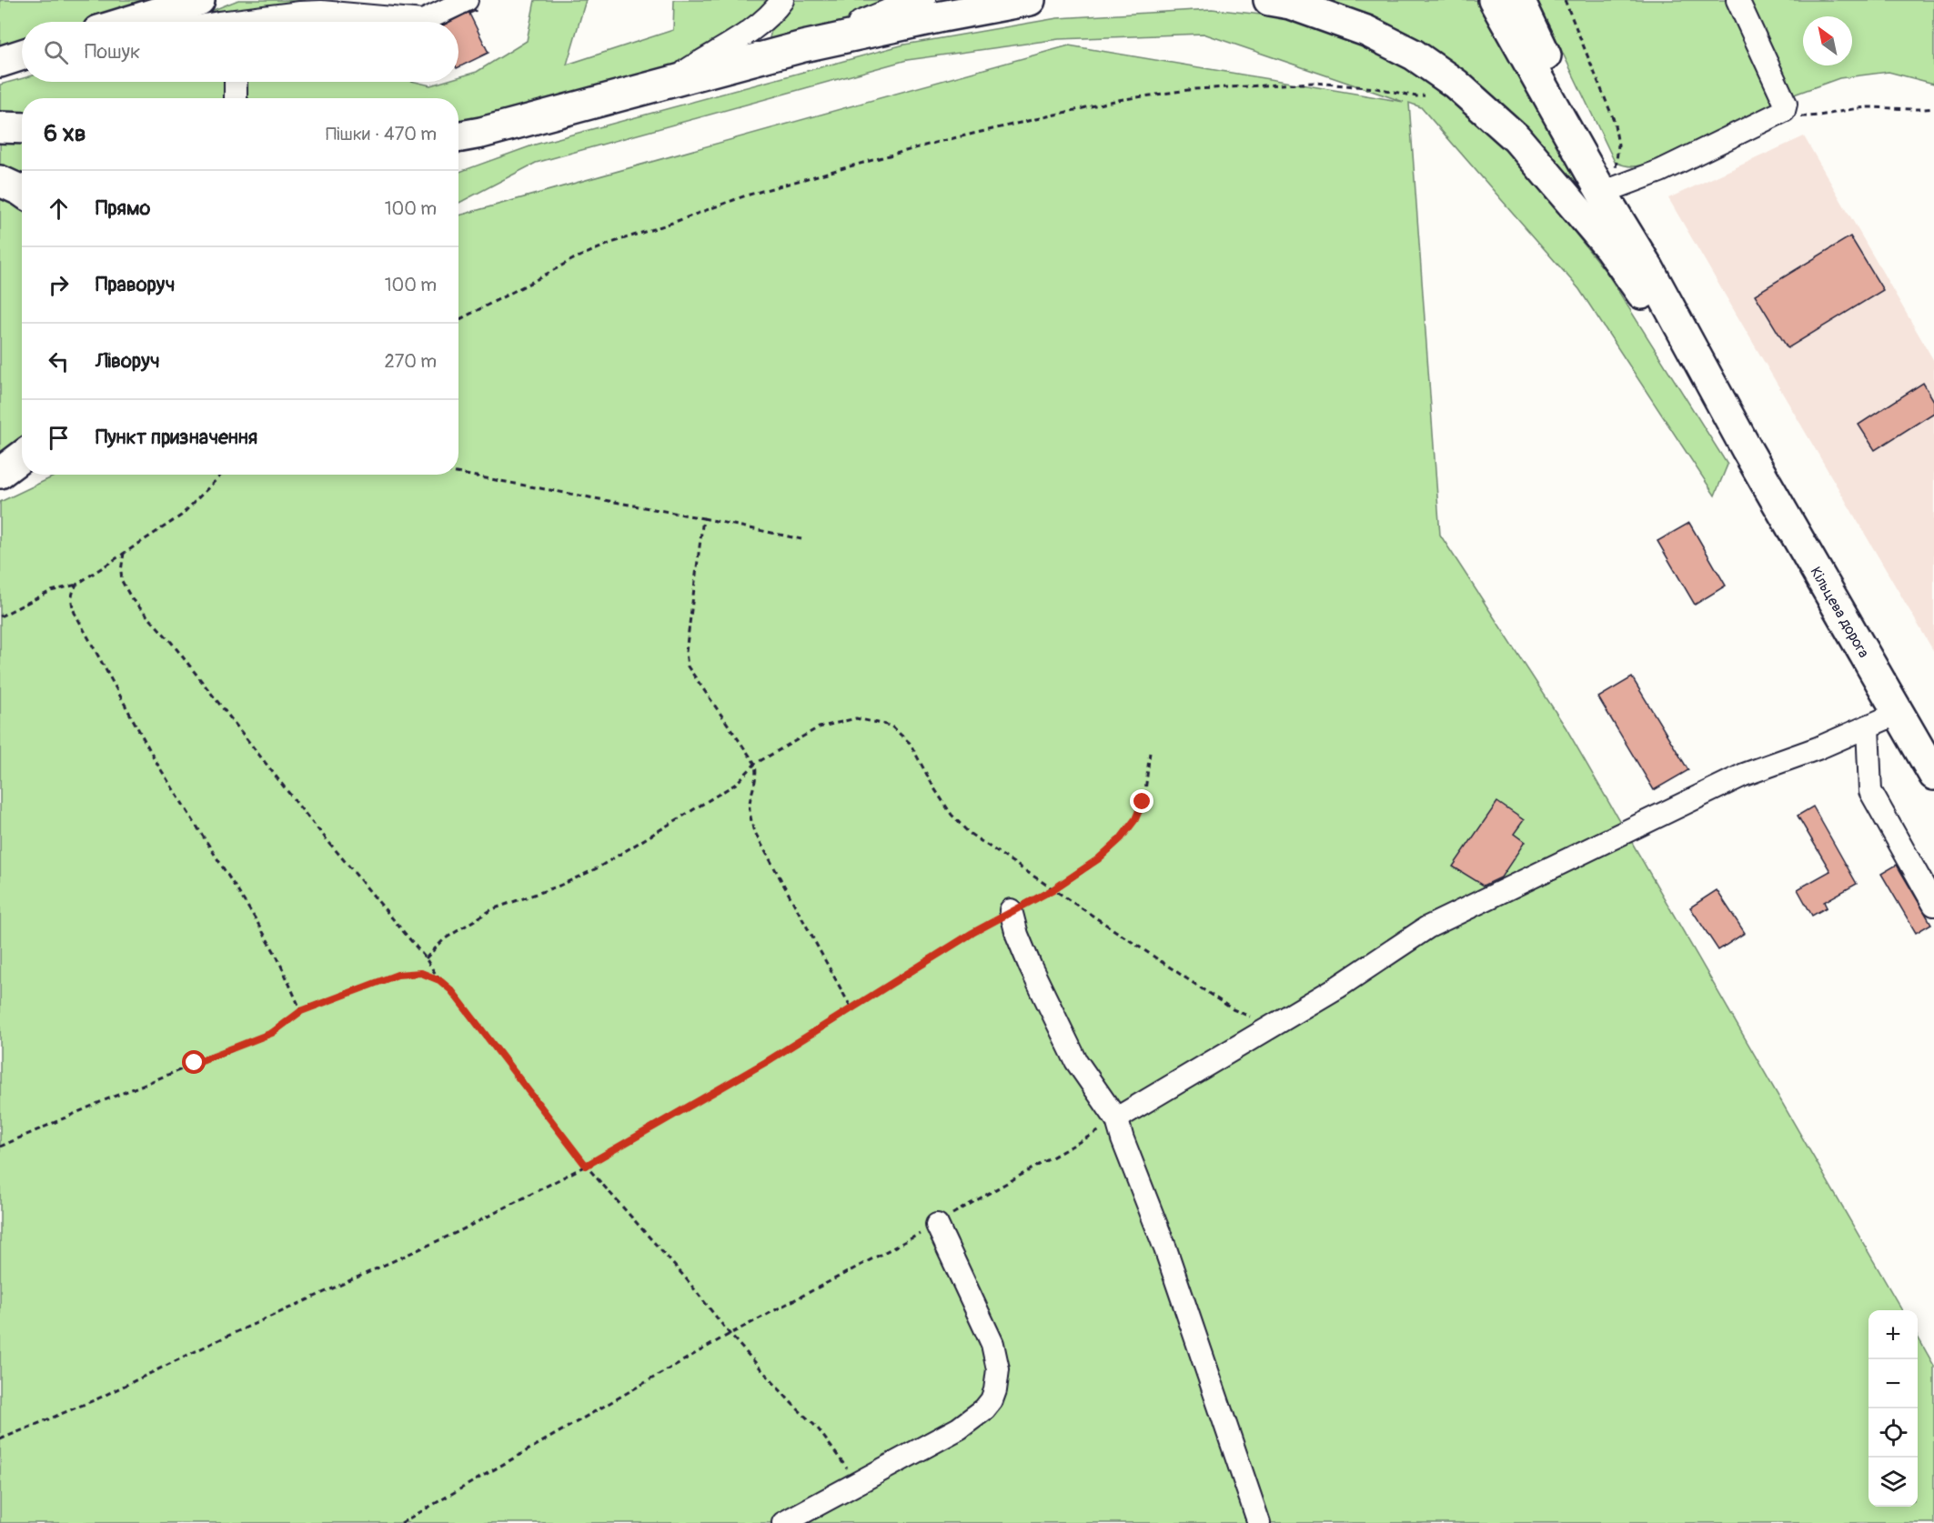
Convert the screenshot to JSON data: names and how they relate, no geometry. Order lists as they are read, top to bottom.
{
  "streets": {
    "highway": ["Кільцева дорога"]
  },
  "north": "top left",
  "page": {
    "search": "Пошук",
    "heading": ["6 хв", "Пішки · 470 m"],
    "list": [
      ["Прямо", "100 m"],
      ["Праворуч", "100 m"],
      ["Ліворуч", "270 m"],
      "Пункт призначення"
    ],
    "map_buttons": ["+", "−"]
  }
}
